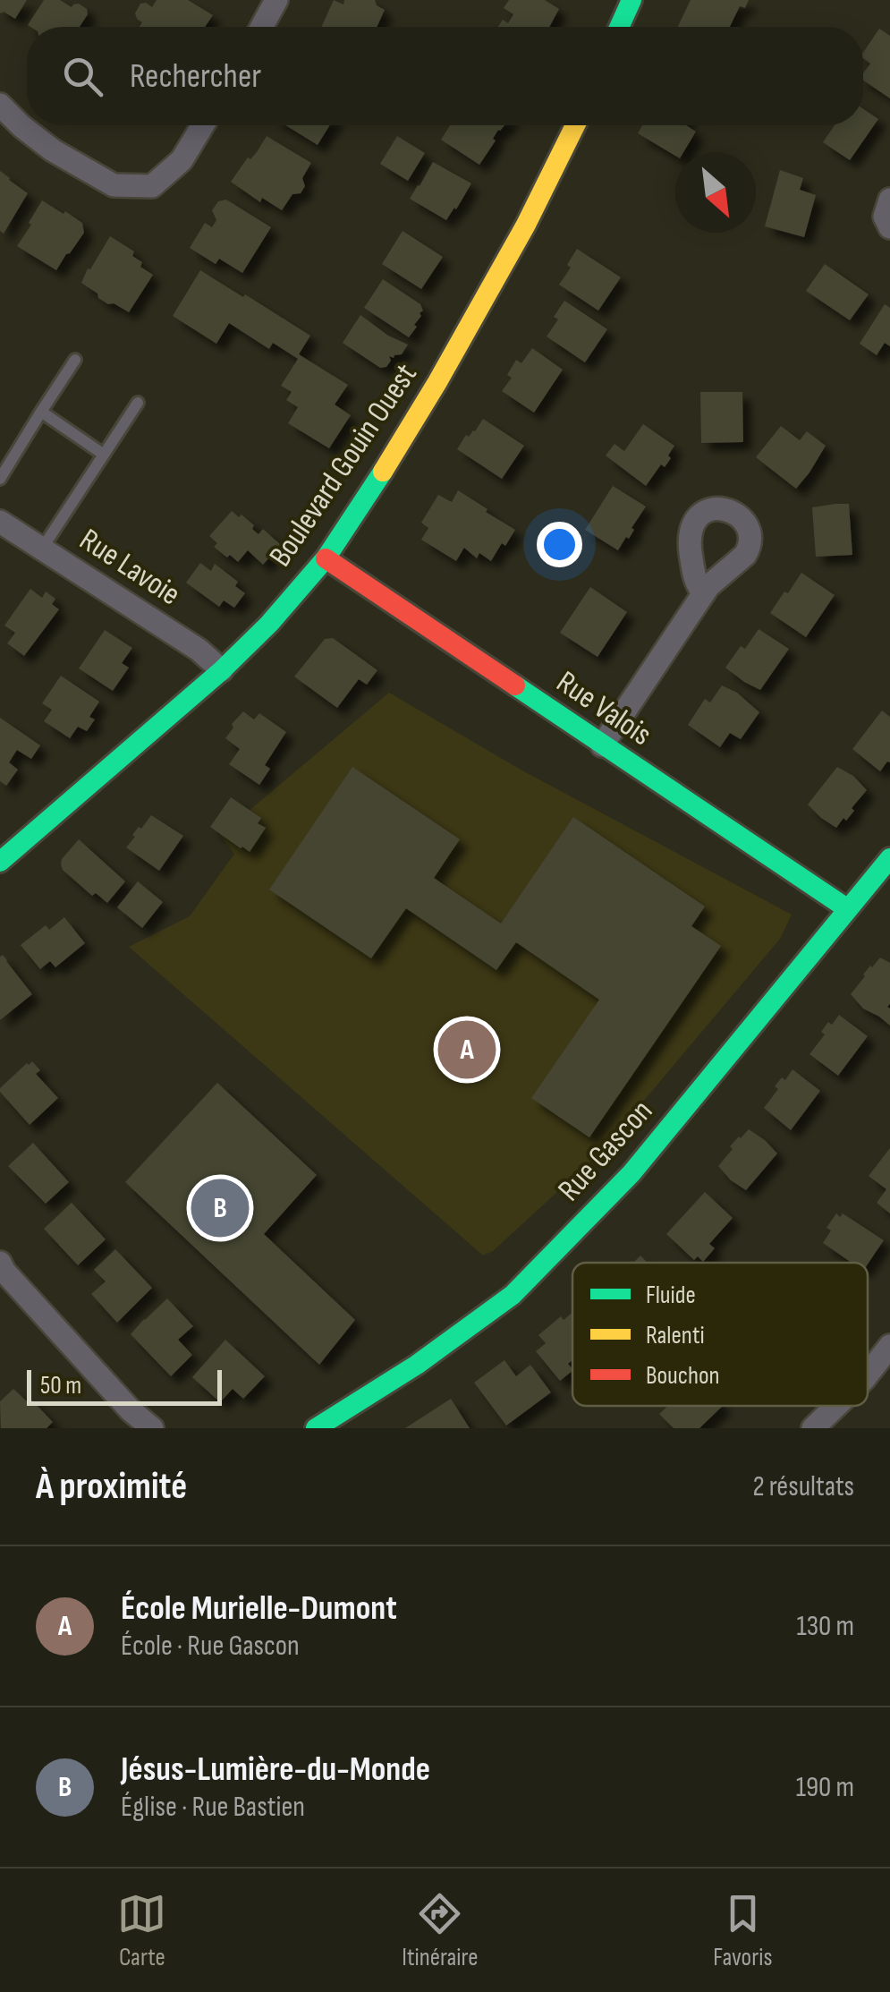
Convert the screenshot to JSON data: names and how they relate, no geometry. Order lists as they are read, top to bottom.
{
  "streets": {
    "street": [
      "Boulevard Gouin Ouest",
      "Rue Lavoie",
      "Rue Valois",
      "Rue Gascon"
    ]
  },
  "crossings": [
    ["Boulevard Gouin Ouest", "Rue Lavoie"],
    ["Boulevard Gouin Ouest", "Rue Valois"],
    ["Rue Valois", "Rue Gascon"]
  ],
  "legend": ["Fluide", "Ralenti", "Bouchon"],
  "scale_bar": "50 m",
  "north": "bottom right",
  "page": {
    "search": "Rechercher",
    "pins": ["A", "B"],
    "scale": "50 m",
    "heading": ["À proximité", "2 résultats"],
    "list": [
      {
        "mark": "A",
        "name": "École Murielle-Dumont",
        "note": "École · Rue Gascon",
        "value": "130 m"
      },
      {
        "mark": "B",
        "name": "Jésus-Lumière-du-Monde",
        "note": "Église · Rue Bastien",
        "value": "190 m"
      }
    ],
    "nav": ["Carte", "Itinéraire", "Favoris"]
  }
}
